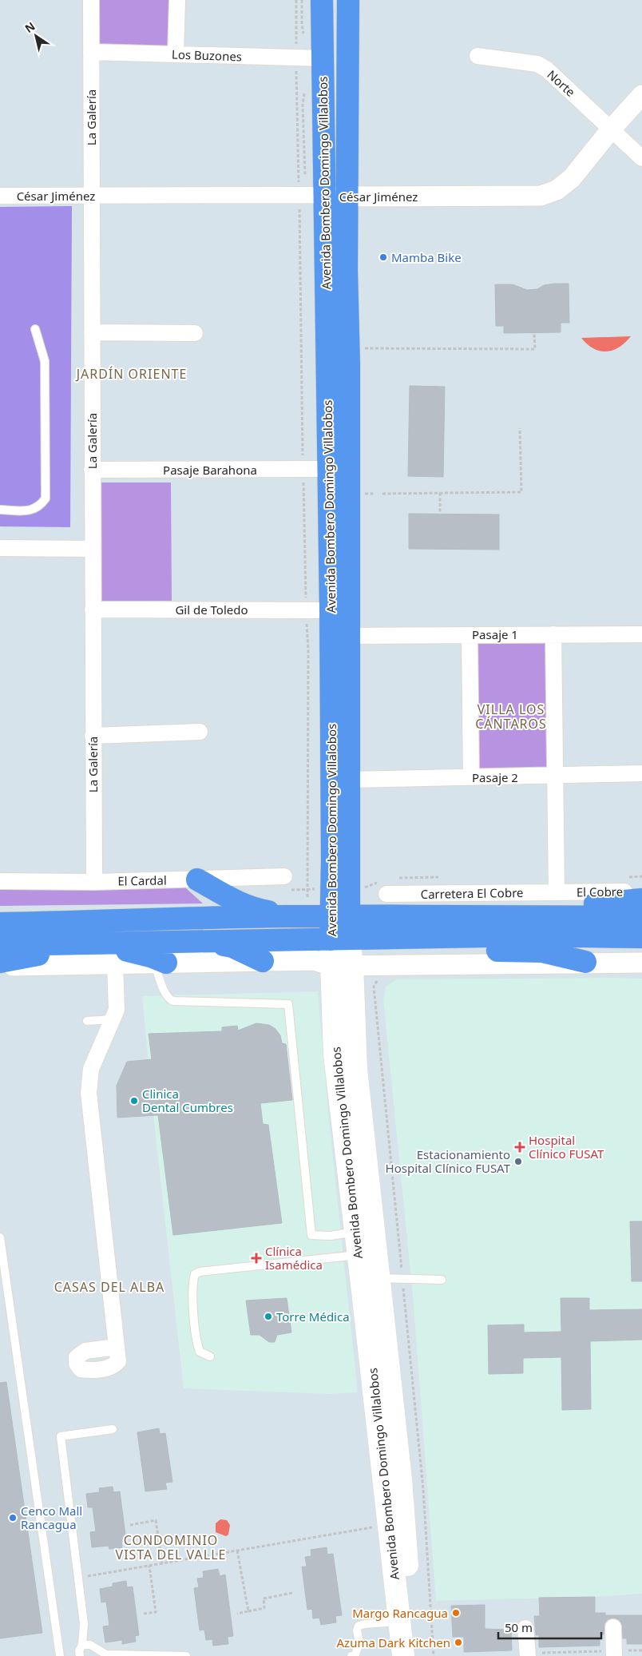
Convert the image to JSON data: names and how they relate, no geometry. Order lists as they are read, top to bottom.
{
  "streets": {
    "main road": ["Avenida Bombero Domingo Villalobos"],
    "street": [
      "Los Buzones",
      "Norte",
      "La Galería",
      "César Jiménez",
      "Pasaje Barahona",
      "Gil de Toledo",
      "Pasaje 1",
      "Pasaje 2",
      "El Cardal",
      "El Cobre",
      "Carretera El Cobre"
    ]
  },
  "crossings": [
    ["Los Buzones", "La Galería"],
    ["Los Buzones", "Avenida Bombero Domingo Villalobos"],
    ["Norte", "César Jiménez"],
    ["La Galería", "César Jiménez"],
    ["La Galería", "Pasaje Barahona"],
    ["La Galería", "Gil de Toledo"],
    ["La Galería", "El Cardal"],
    ["Avenida Bombero Domingo Villalobos", "César Jiménez"],
    ["Avenida Bombero Domingo Villalobos", "Pasaje Barahona"],
    ["Avenida Bombero Domingo Villalobos", "Gil de Toledo"],
    ["Avenida Bombero Domingo Villalobos", "Pasaje 1"],
    ["Avenida Bombero Domingo Villalobos", "Pasaje 2"],
    ["El Cobre", "Carretera El Cobre"]
  ],
  "districts": [
    "JARDÍN ORIENTE",
    "VILLA LOS CÁNTAROS",
    "CASAS DEL ALBA",
    "CONDOMINIO VISTA DEL VALLE"
  ],
  "places": {
    "other": [
      "Mamba Bike",
      "Clinica Dental Cumbres",
      "Estacionamiento Hospital Clínico FUSAT",
      "Torre Médica",
      "Cenco Mall Rancagua",
      "Margo Rancagua",
      "Azuma Dark Kitchen"
    ],
    "health": ["Hospital Clínico FUSAT", "Clínica Isamédica"]
  },
  "scale_bar": "50 m",
  "north": "top left"
}
